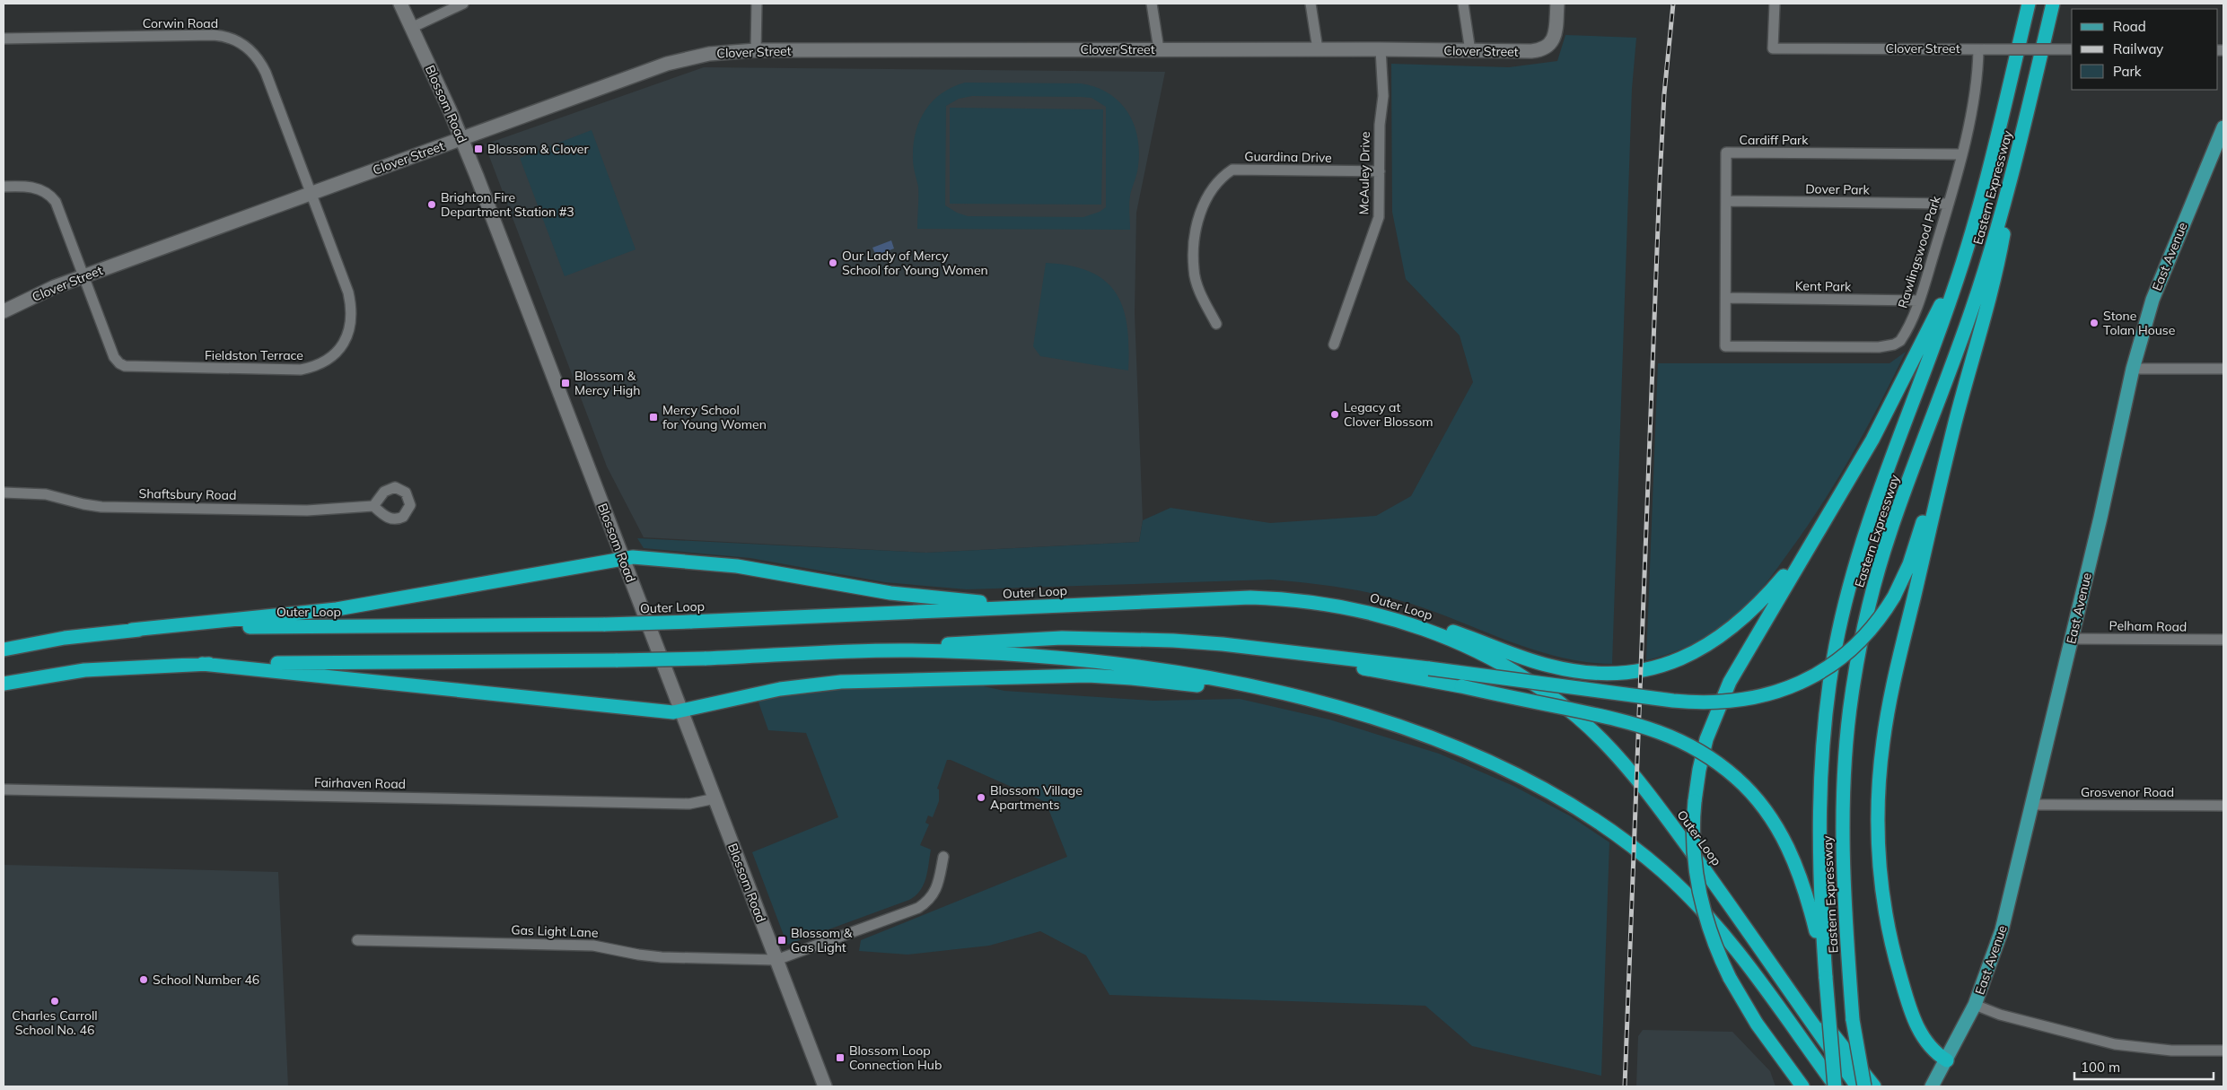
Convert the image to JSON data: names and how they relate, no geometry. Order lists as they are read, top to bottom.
{
  "streets": {
    "highway": ["Eastern Expressway", "Outer Loop"],
    "main road": ["East Avenue"],
    "street": [
      "Corwin Road",
      "Clover Street",
      "Blossom Road",
      "Cardiff Park",
      "Guardina Drive",
      "McAuley Drive",
      "Dover Park",
      "Rawlingswood Park",
      "Kent Park",
      "Fieldston Terrace",
      "Shaftsbury Road",
      "Pelham Road",
      "Fairhaven Road",
      "Grosvenor Road",
      "Gas Light Lane"
    ]
  },
  "crossings": [
    ["Corwin Road", "Clover Street"],
    ["Corwin Road", "Fieldston Terrace"],
    ["Clover Street", "Blossom Road"],
    ["Clover Street", "McAuley Drive"],
    ["Clover Street", "Rawlingswood Park"],
    ["Clover Street", "Fieldston Terrace"],
    ["Blossom Road", "Fairhaven Road"],
    ["Blossom Road", "Gas Light Lane"],
    ["Cardiff Park", "Dover Park"],
    ["Cardiff Park", "Rawlingswood Park"],
    ["Cardiff Park", "Kent Park"],
    ["Guardina Drive", "McAuley Drive"],
    ["Eastern Expressway", "Outer Loop"],
    ["Dover Park", "Rawlingswood Park"],
    ["Rawlingswood Park", "Kent Park"],
    ["East Avenue", "Pelham Road"],
    ["East Avenue", "Grosvenor Road"]
  ],
  "places": {
    "transit": [
      "Blossom & Clover",
      "Blossom & Mercy High",
      "Mercy School for Young Women",
      "Blossom & Gas Light",
      "Blossom Loop Connection Hub"
    ],
    "other": [
      "Brighton Fire Department Station #3",
      "Our Lady of Mercy School for Young Women",
      "Stone Tolan House",
      "Legacy at Clover Blossom",
      "Blossom Village Apartments",
      "School Number 46",
      "Charles Carroll School No. 46"
    ]
  },
  "legend": ["Road", "Railway", "Park"],
  "scale_bar": "100 m"
}
